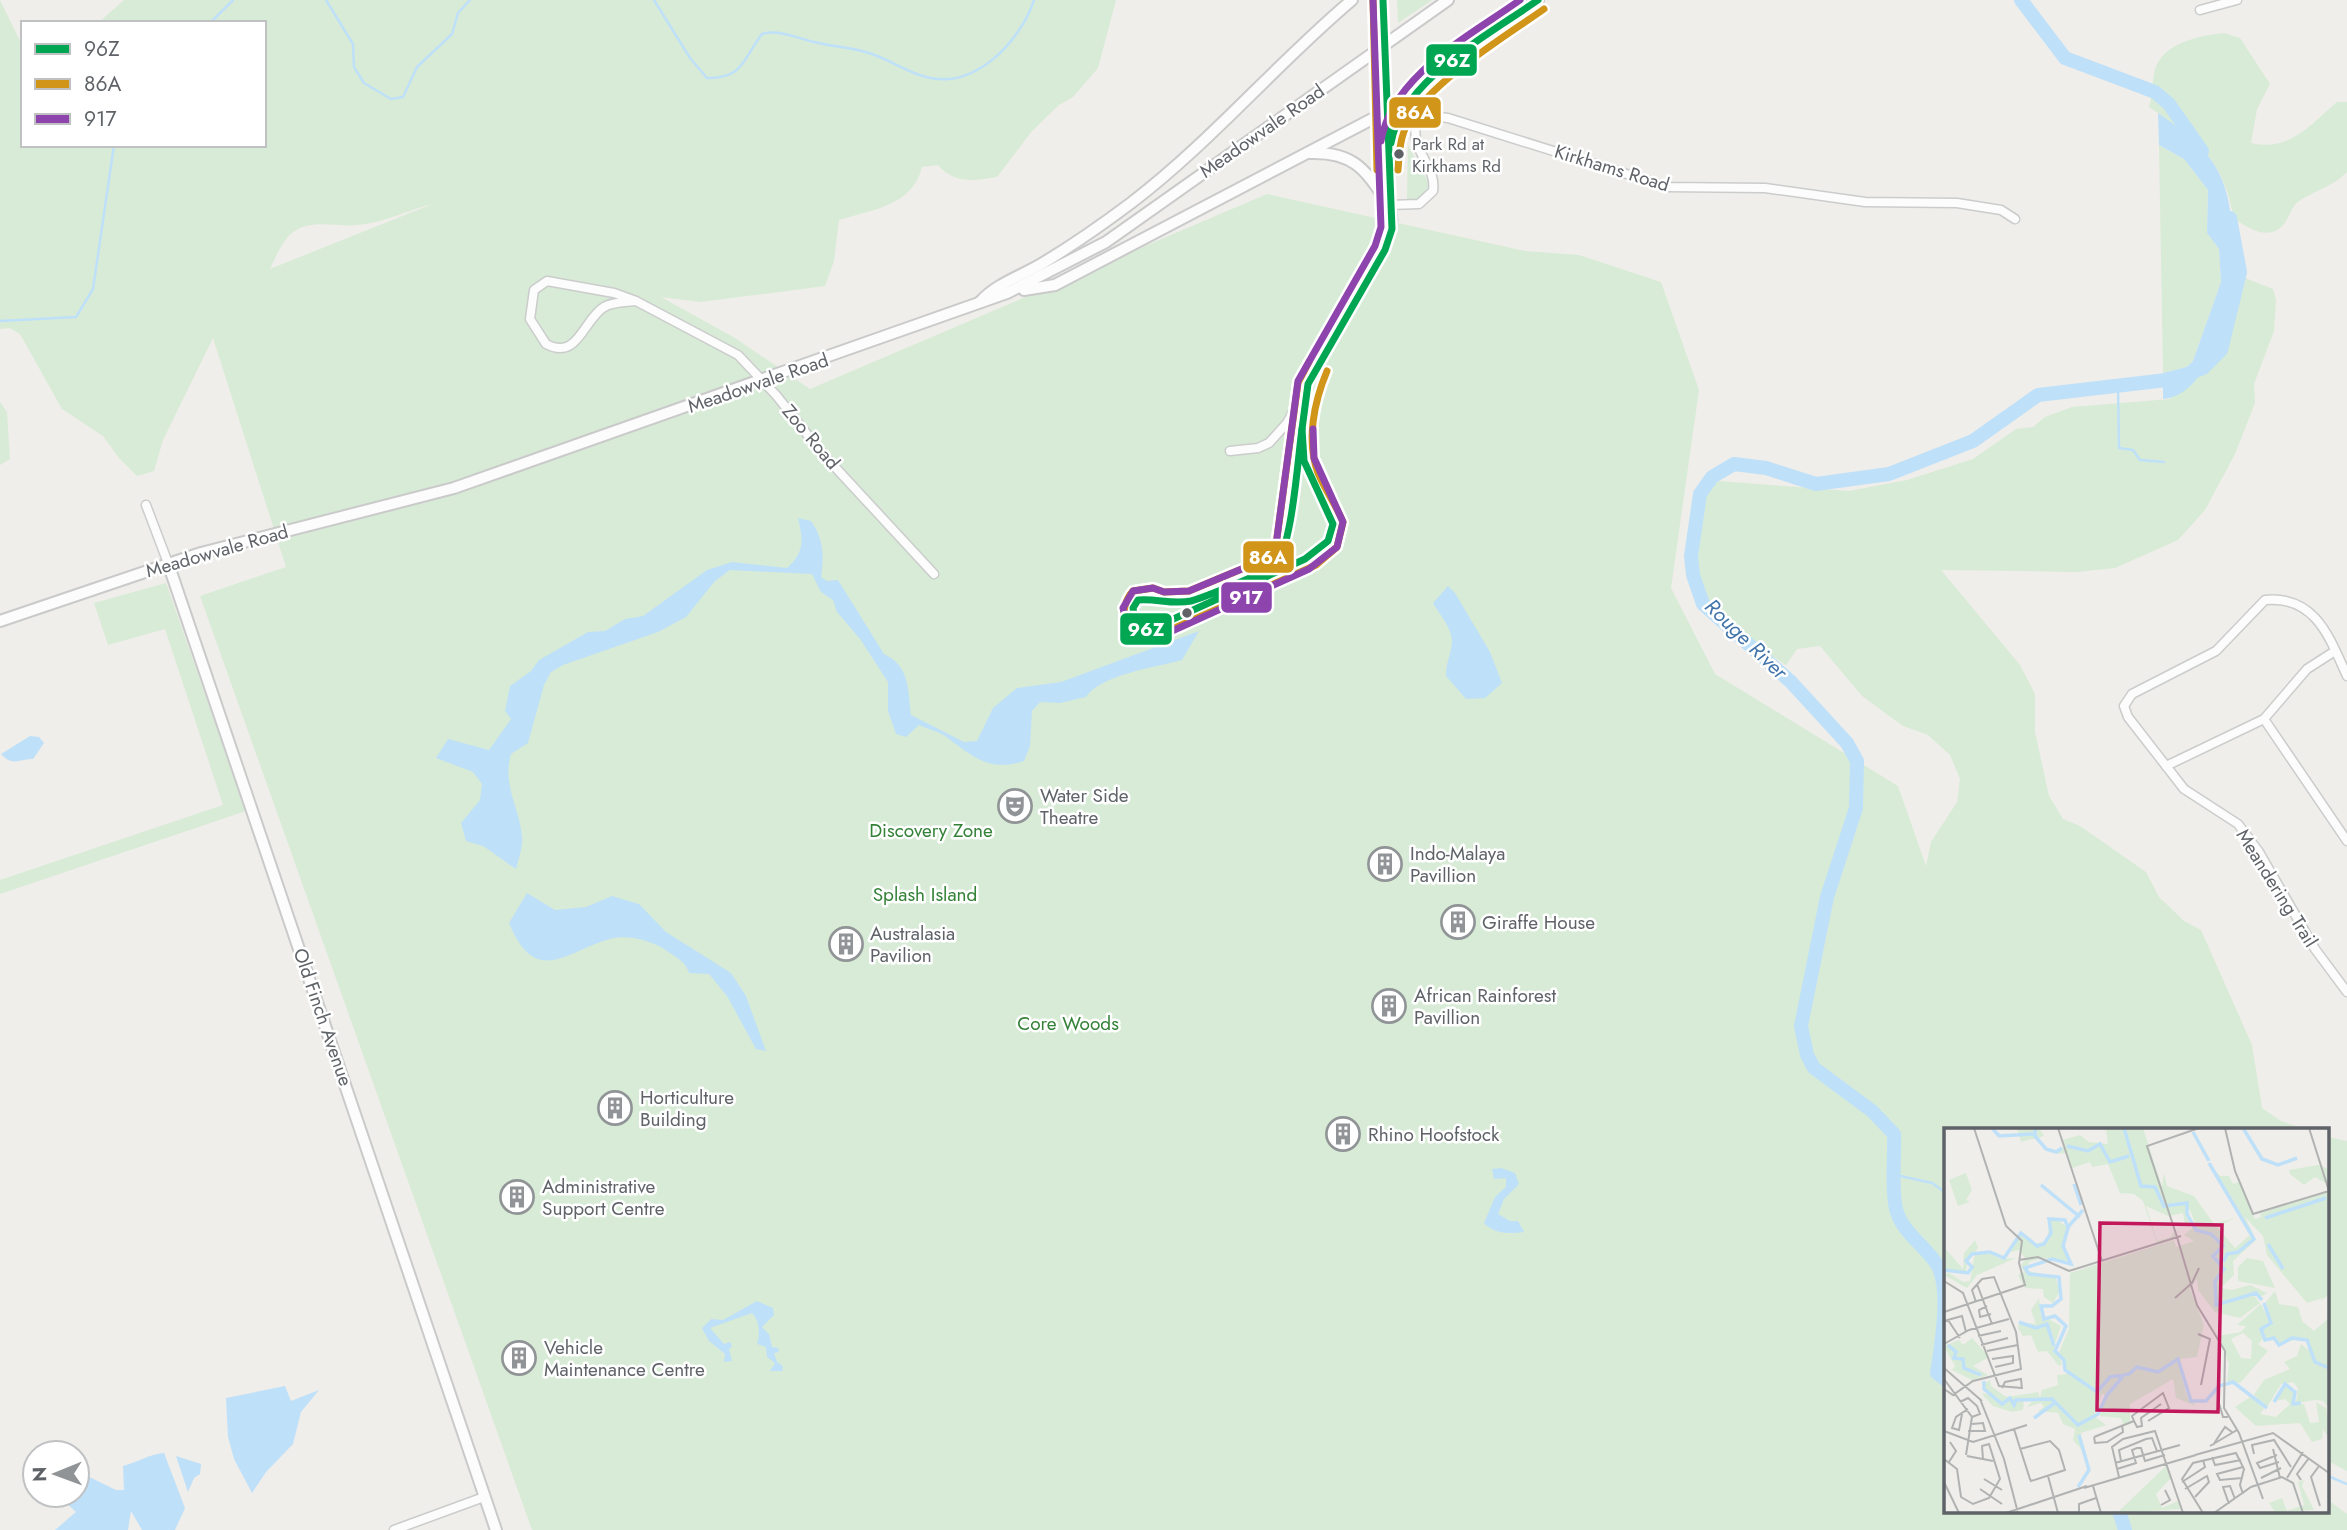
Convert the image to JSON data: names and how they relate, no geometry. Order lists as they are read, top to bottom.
{
  "streets": {
    "main road": ["Meadowvale Road", "Old Finch Avenue"],
    "street": ["Kirkhams Road", "Zoo Road", "Meandering Trail"]
  },
  "crossings": [
    ["Meadowvale Road", "Zoo Road"],
    ["Meadowvale Road", "Old Finch Avenue"]
  ],
  "water": ["Rouge River"],
  "parks": ["Discovery Zone", "Splash Island", "Core Woods"],
  "places": {
    "other": ["Park Rd at Kirkhams Rd"],
    "theatre": ["Water Side Theatre"],
    "building": [
      "Indo-Malaya Pavillion",
      "Giraffe House",
      "Australasia Pavilion",
      "African Rainforest Pavillion",
      "Horticulture Building",
      "Rhino Hoofstock",
      "Administrative Support Centre",
      "Vehicle Maintenance Centre"
    ]
  },
  "lines": ["transit line 96Z", "transit line 86A", "transit line 917"],
  "legend": ["96Z", "86A", "917"],
  "north": "left"
}
